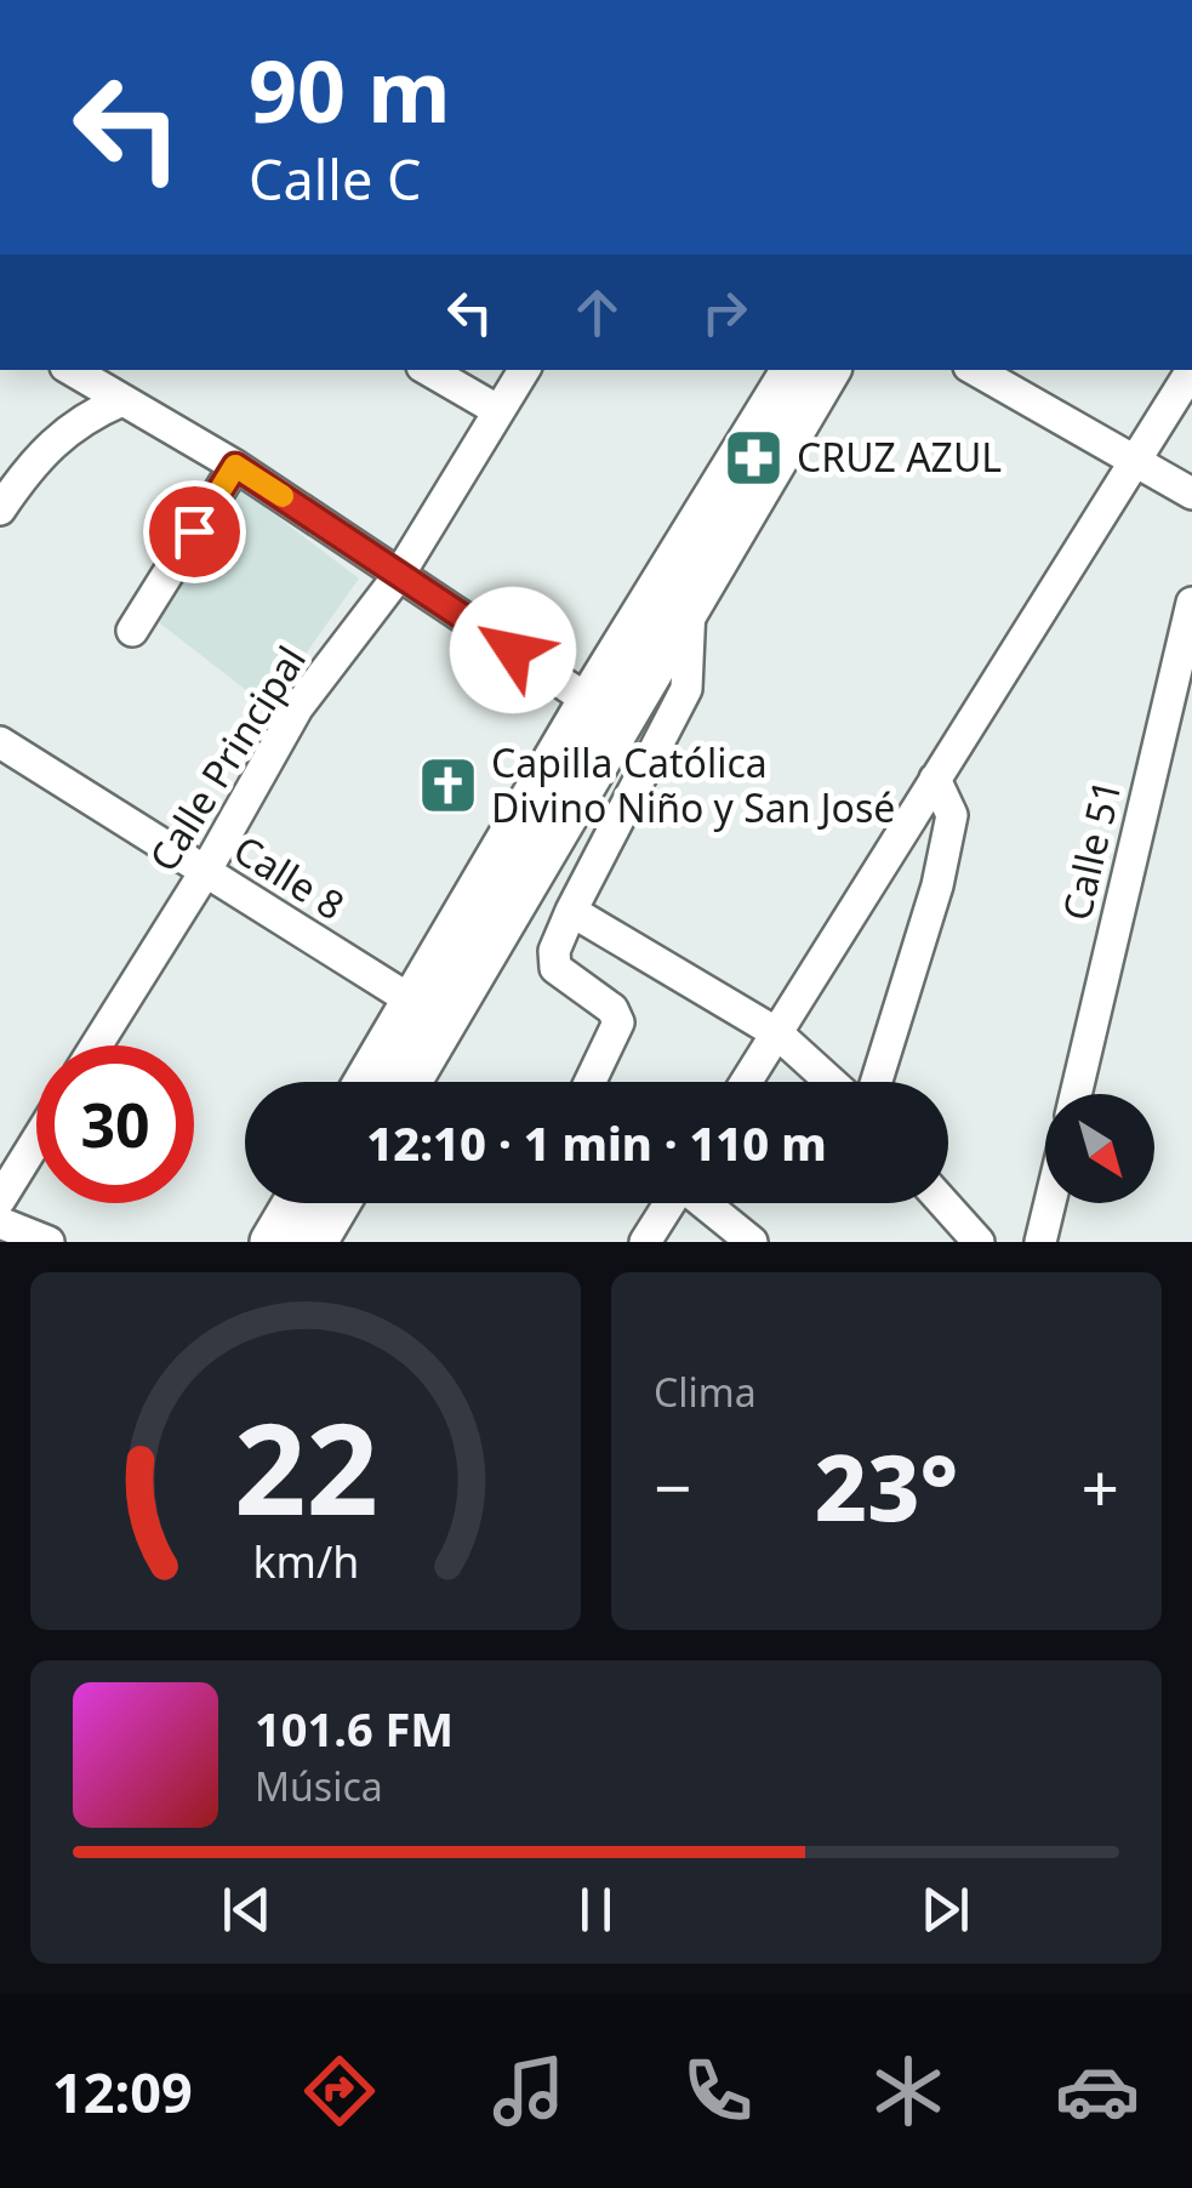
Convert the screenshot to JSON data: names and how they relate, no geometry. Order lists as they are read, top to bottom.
{
  "streets": {
    "street": ["Calle Principal", "Calle 51", "Calle 8"]
  },
  "crossings": [
    ["Calle Principal", "Calle 8"]
  ],
  "places": {
    "pharmacy": ["CRUZ AZUL"],
    "church": ["Capilla Católica Divino Niño y San José"]
  },
  "north": "bottom right",
  "page": {
    "turn": ["90 m", "Calle C"],
    "limit": "30",
    "trip": "12:10 · 1 min · 110 m",
    "tile": "Clima",
    "heat": ["−", "23°", "+"],
    "song": ["101.6 FM", "Música"],
    "tabs": "12:09",
    "gauge": ["22", "km/h"]
  }
}
